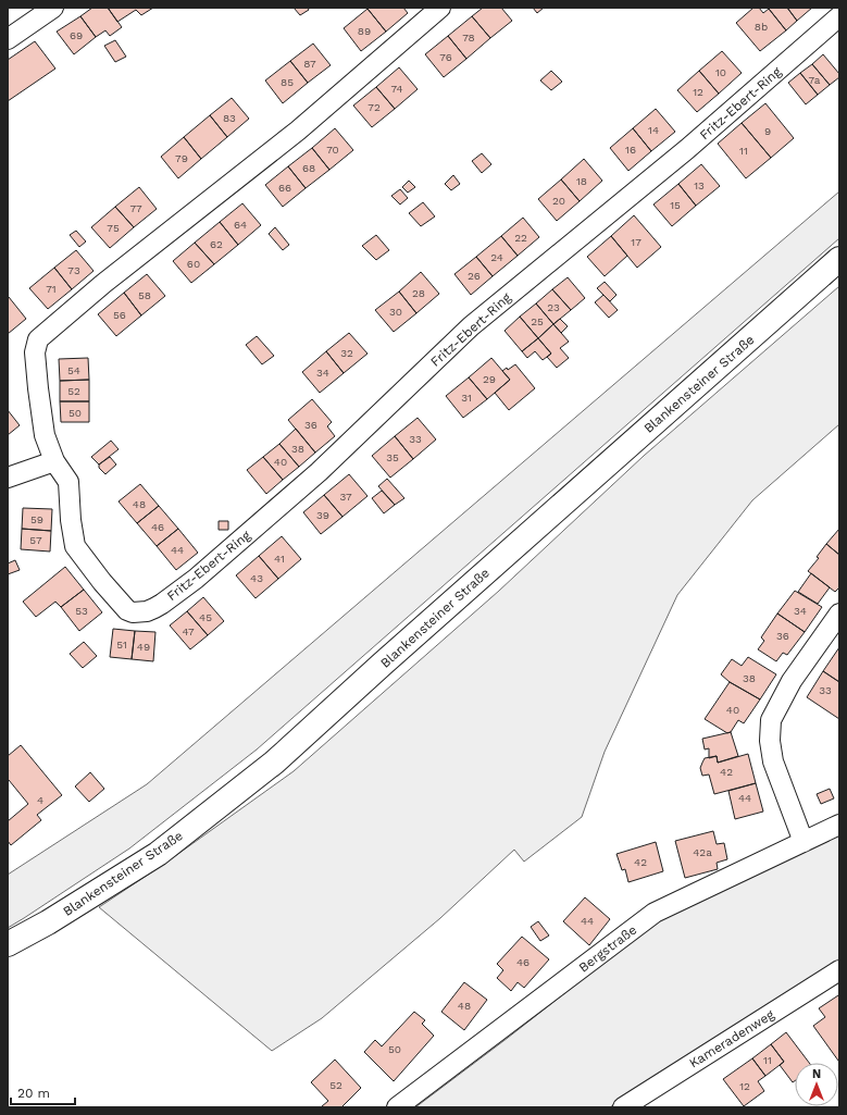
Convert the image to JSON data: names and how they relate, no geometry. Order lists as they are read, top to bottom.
{
  "streets": {
    "main road": ["Blankensteiner Straße"],
    "street": ["Fritz-Ebert-Ring", "Bergstraße", "Kameradenweg"]
  },
  "house_numbers": [
    "8b",
    "89",
    "69",
    "78",
    "76",
    "87",
    "10",
    "7a",
    "85",
    "74",
    "12",
    "72",
    "83",
    "14",
    "9",
    "70",
    "16",
    "11",
    "79",
    "68",
    "18",
    "13",
    "66",
    "20",
    "15",
    "77",
    "64",
    "75",
    "22",
    "17",
    "62",
    "24",
    "60",
    "73",
    "26",
    "71",
    "28",
    "58",
    "23",
    "30",
    "56",
    "25",
    "32",
    "54",
    "34",
    "29",
    "52",
    "31",
    "50",
    "36",
    "33",
    "38",
    "35",
    "40",
    "37",
    "48",
    "39",
    "59",
    "46",
    "57",
    "44",
    "41",
    "43",
    "53",
    "34",
    "45",
    "47",
    "36",
    "51",
    "49",
    "38",
    "33",
    "40",
    "42",
    "44",
    "4",
    "42a",
    "42",
    "44",
    "46",
    "48",
    "50",
    "11",
    "52",
    "12"
  ],
  "scale_bar": "20 m",
  "north": "top"
}
